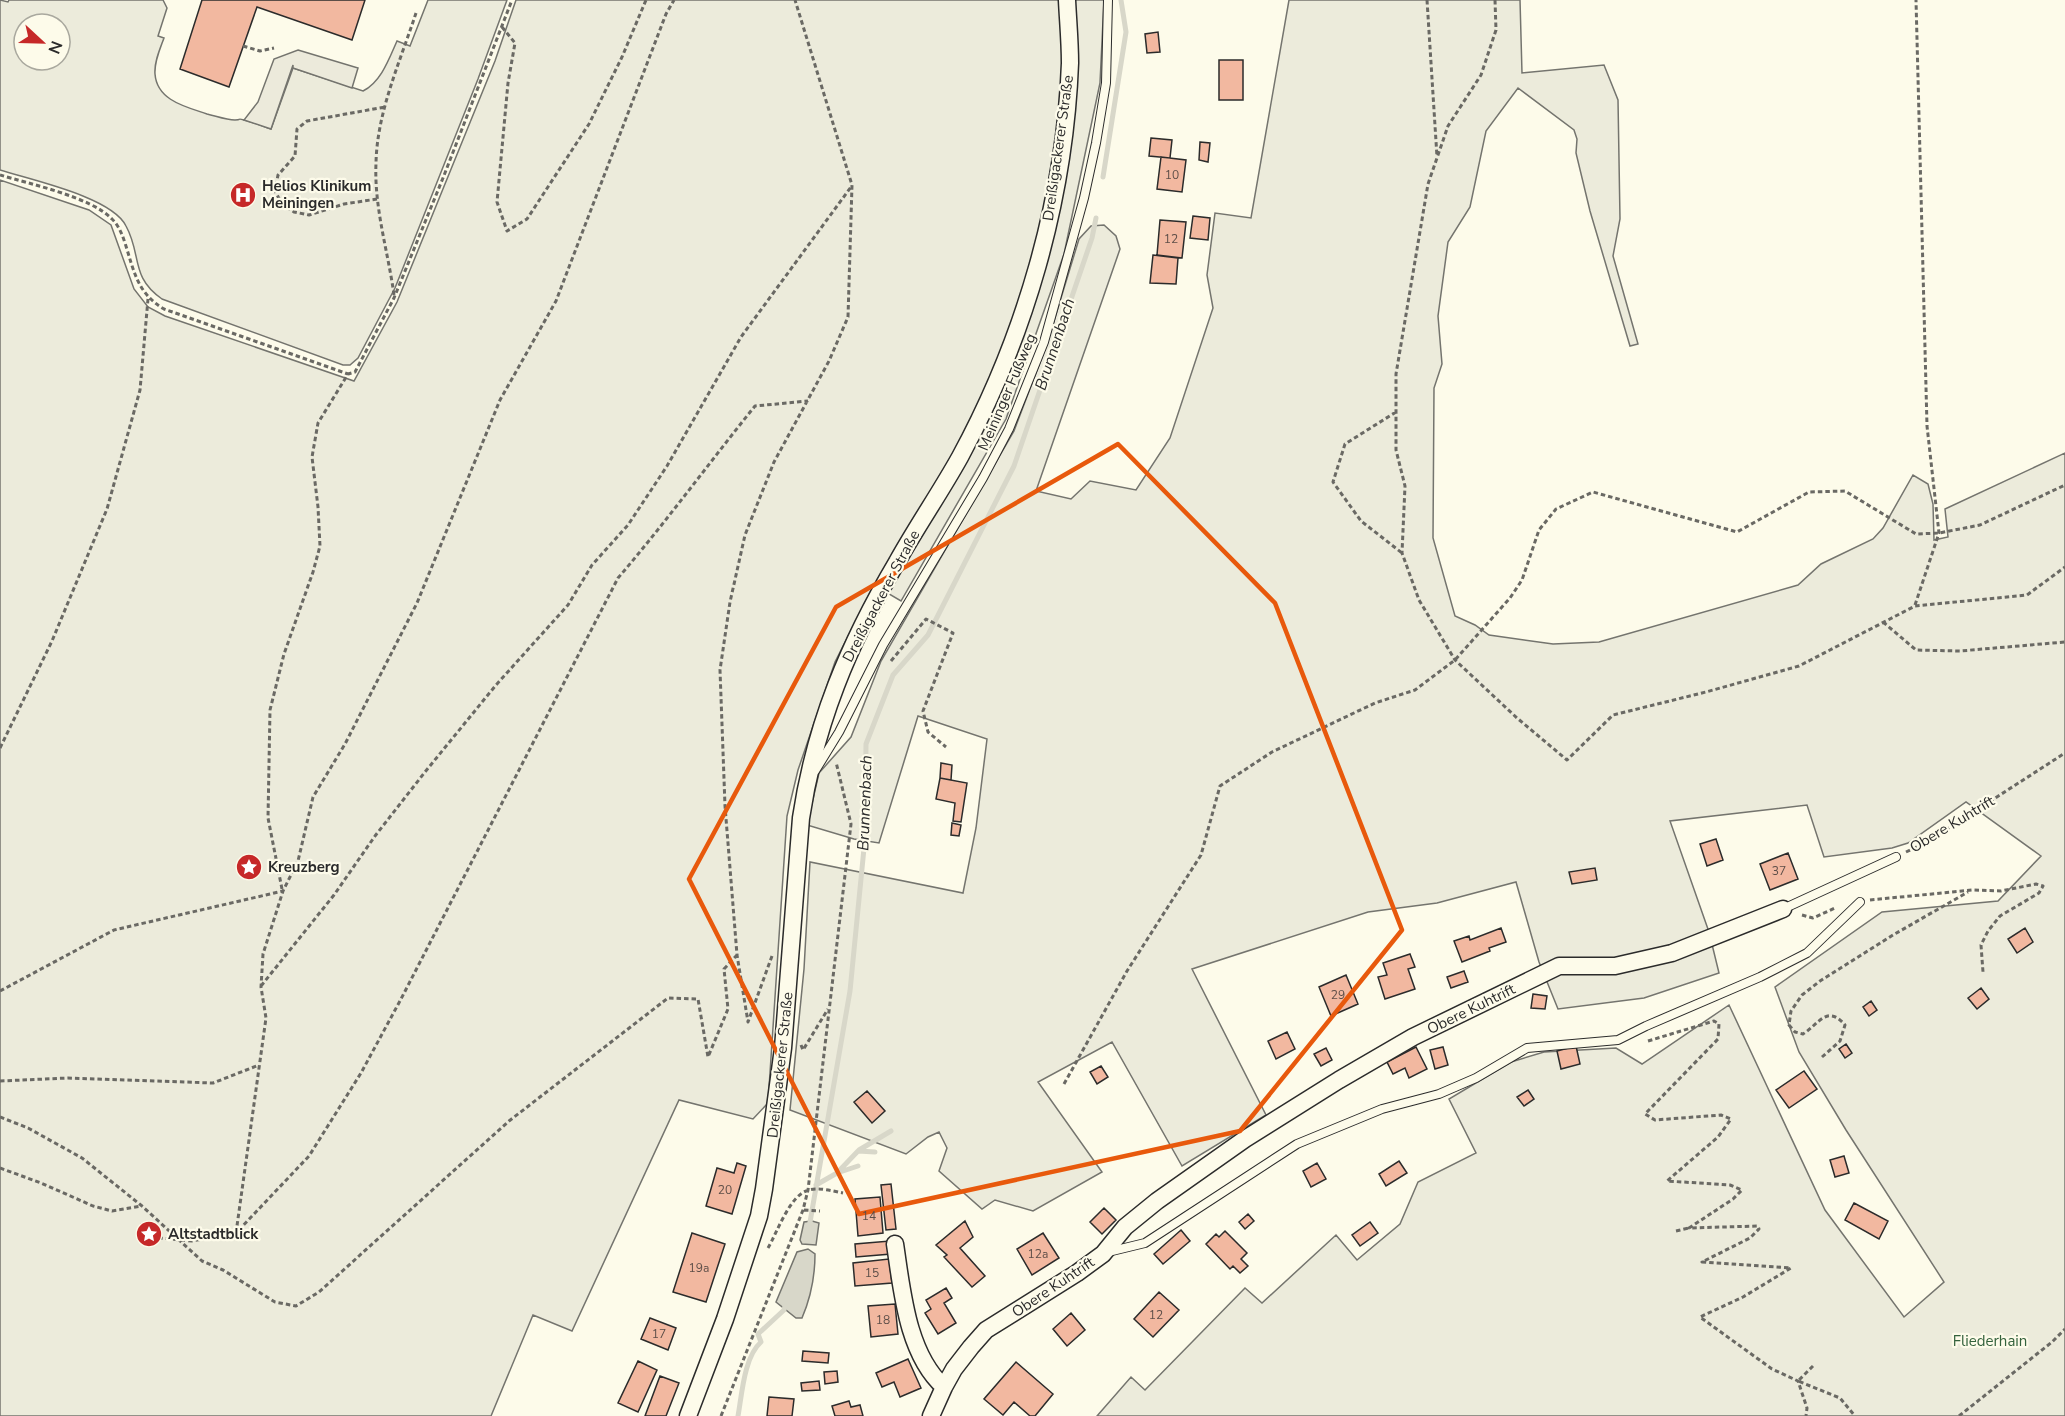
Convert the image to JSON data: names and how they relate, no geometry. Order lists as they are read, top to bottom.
{
  "streets": {
    "street": ["Dreißigackerer Straße", "Obere Kuhtrift"],
    "lane": ["Meininger Fußweg"]
  },
  "crossings": [
    ["Dreißigackerer Straße", "Meininger Fußweg"]
  ],
  "water": ["Brunnenbach"],
  "parks": ["Fliederhain"],
  "places": {
    "hospital": ["Helios Klinikum Meiningen"],
    "place": ["Kreuzberg", "Altstadtblick"]
  },
  "house_numbers": [
    "10",
    "12",
    "37",
    "29",
    "20",
    "14",
    "12a",
    "19a",
    "15",
    "12",
    "18",
    "17"
  ],
  "north": "right"
}
